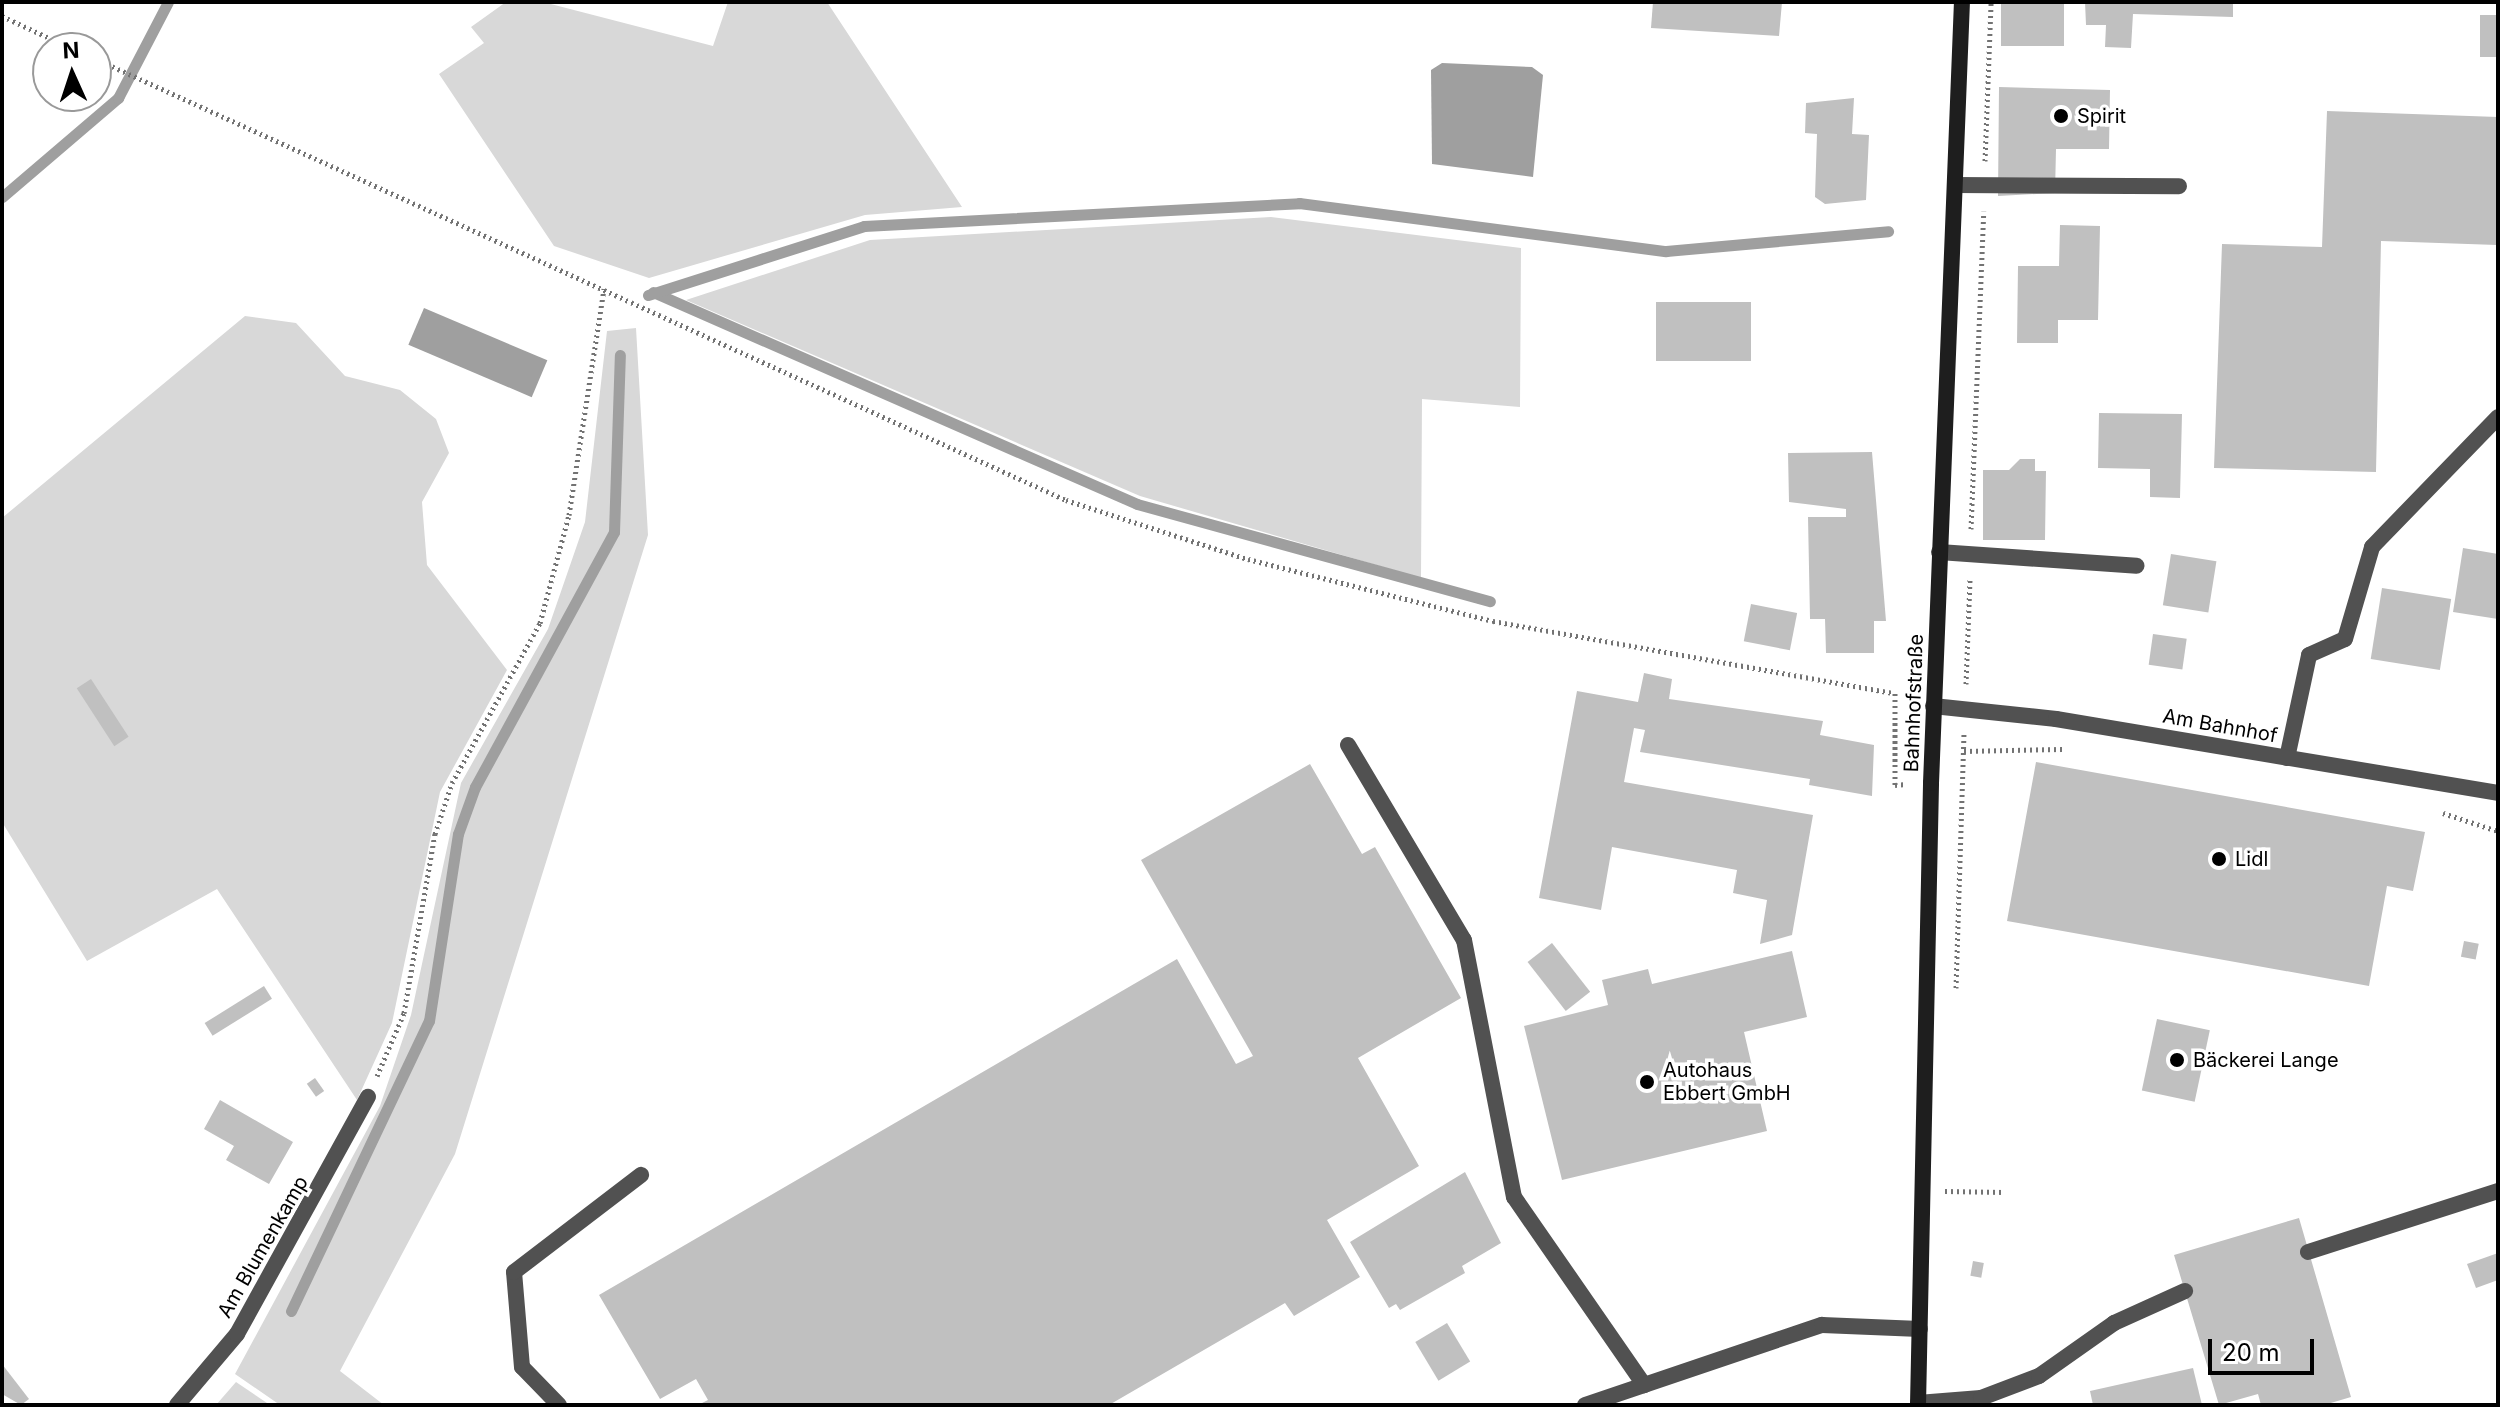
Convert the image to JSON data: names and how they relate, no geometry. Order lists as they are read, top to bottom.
{
  "streets": {
    "main road": ["Bahnhofstraße"],
    "street": ["Am Bahnhof", "Am Blumenkamp"]
  },
  "crossings": [
    ["Bahnhofstraße", "Am Bahnhof"]
  ],
  "places": [
    "Spirit",
    "Lidl",
    "Bäckerei Lange",
    "Autohaus Ebbert GmbH"
  ],
  "scale_bar": "20 m",
  "north": "top"
}
